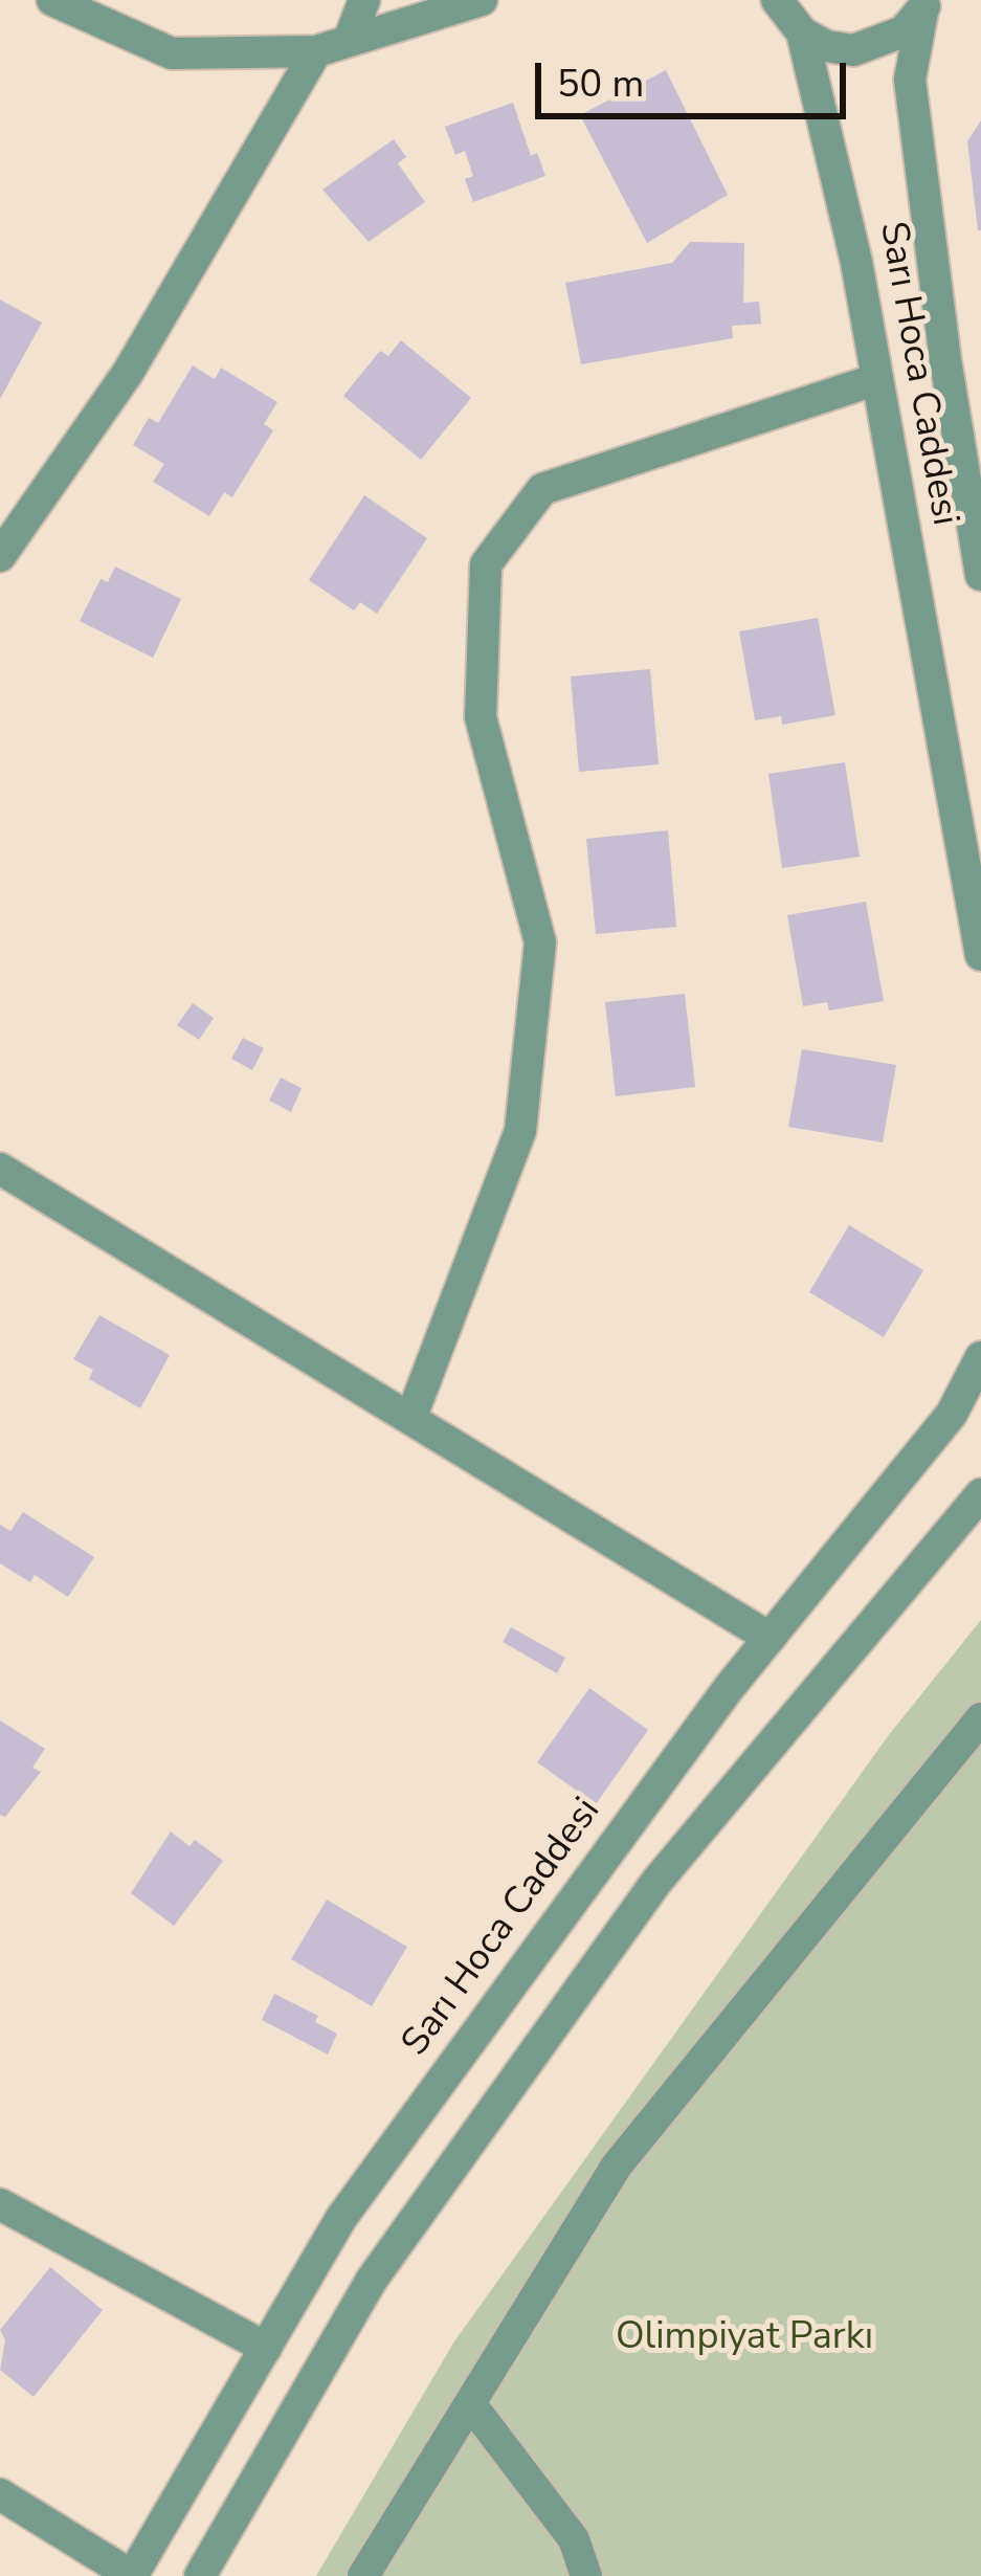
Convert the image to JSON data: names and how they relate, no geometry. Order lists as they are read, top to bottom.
{
  "streets": {
    "street": ["Sarı Hoca Caddesi"]
  },
  "parks": ["Olimpiyat Parkı"],
  "scale_bar": "50 m"
}
